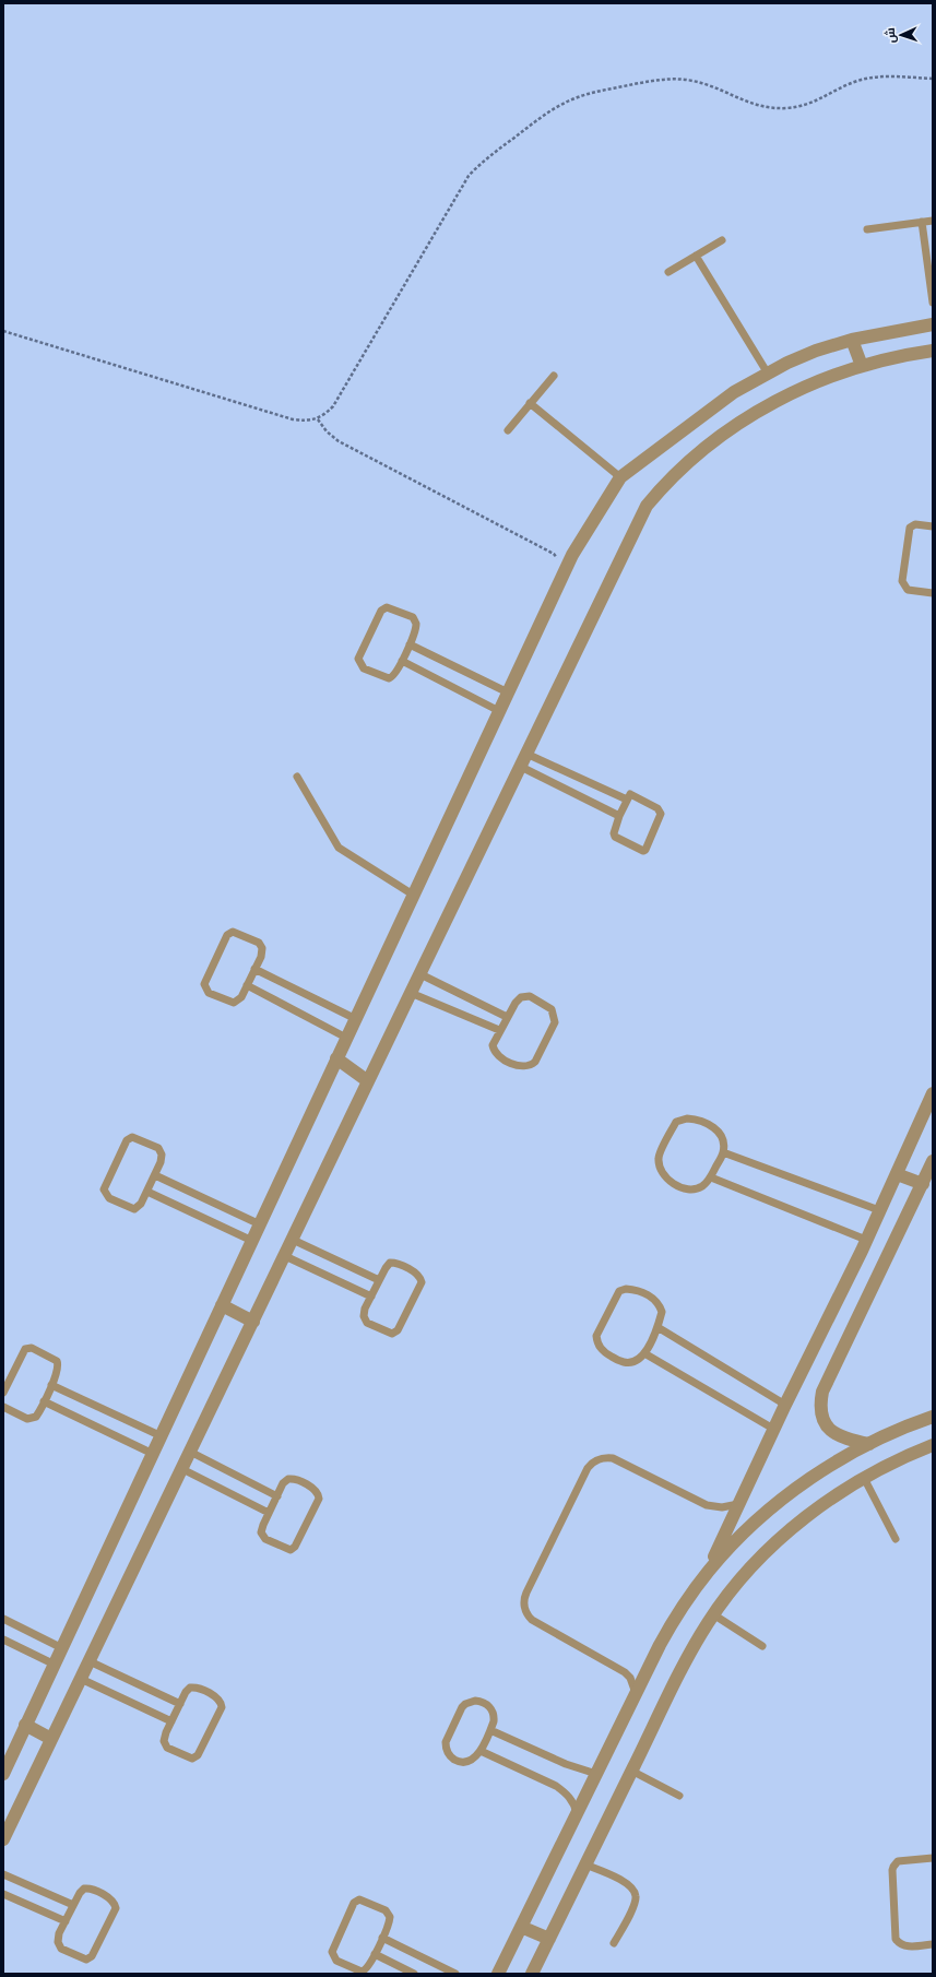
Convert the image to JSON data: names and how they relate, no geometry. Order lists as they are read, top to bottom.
{
  "north": "left"
}
